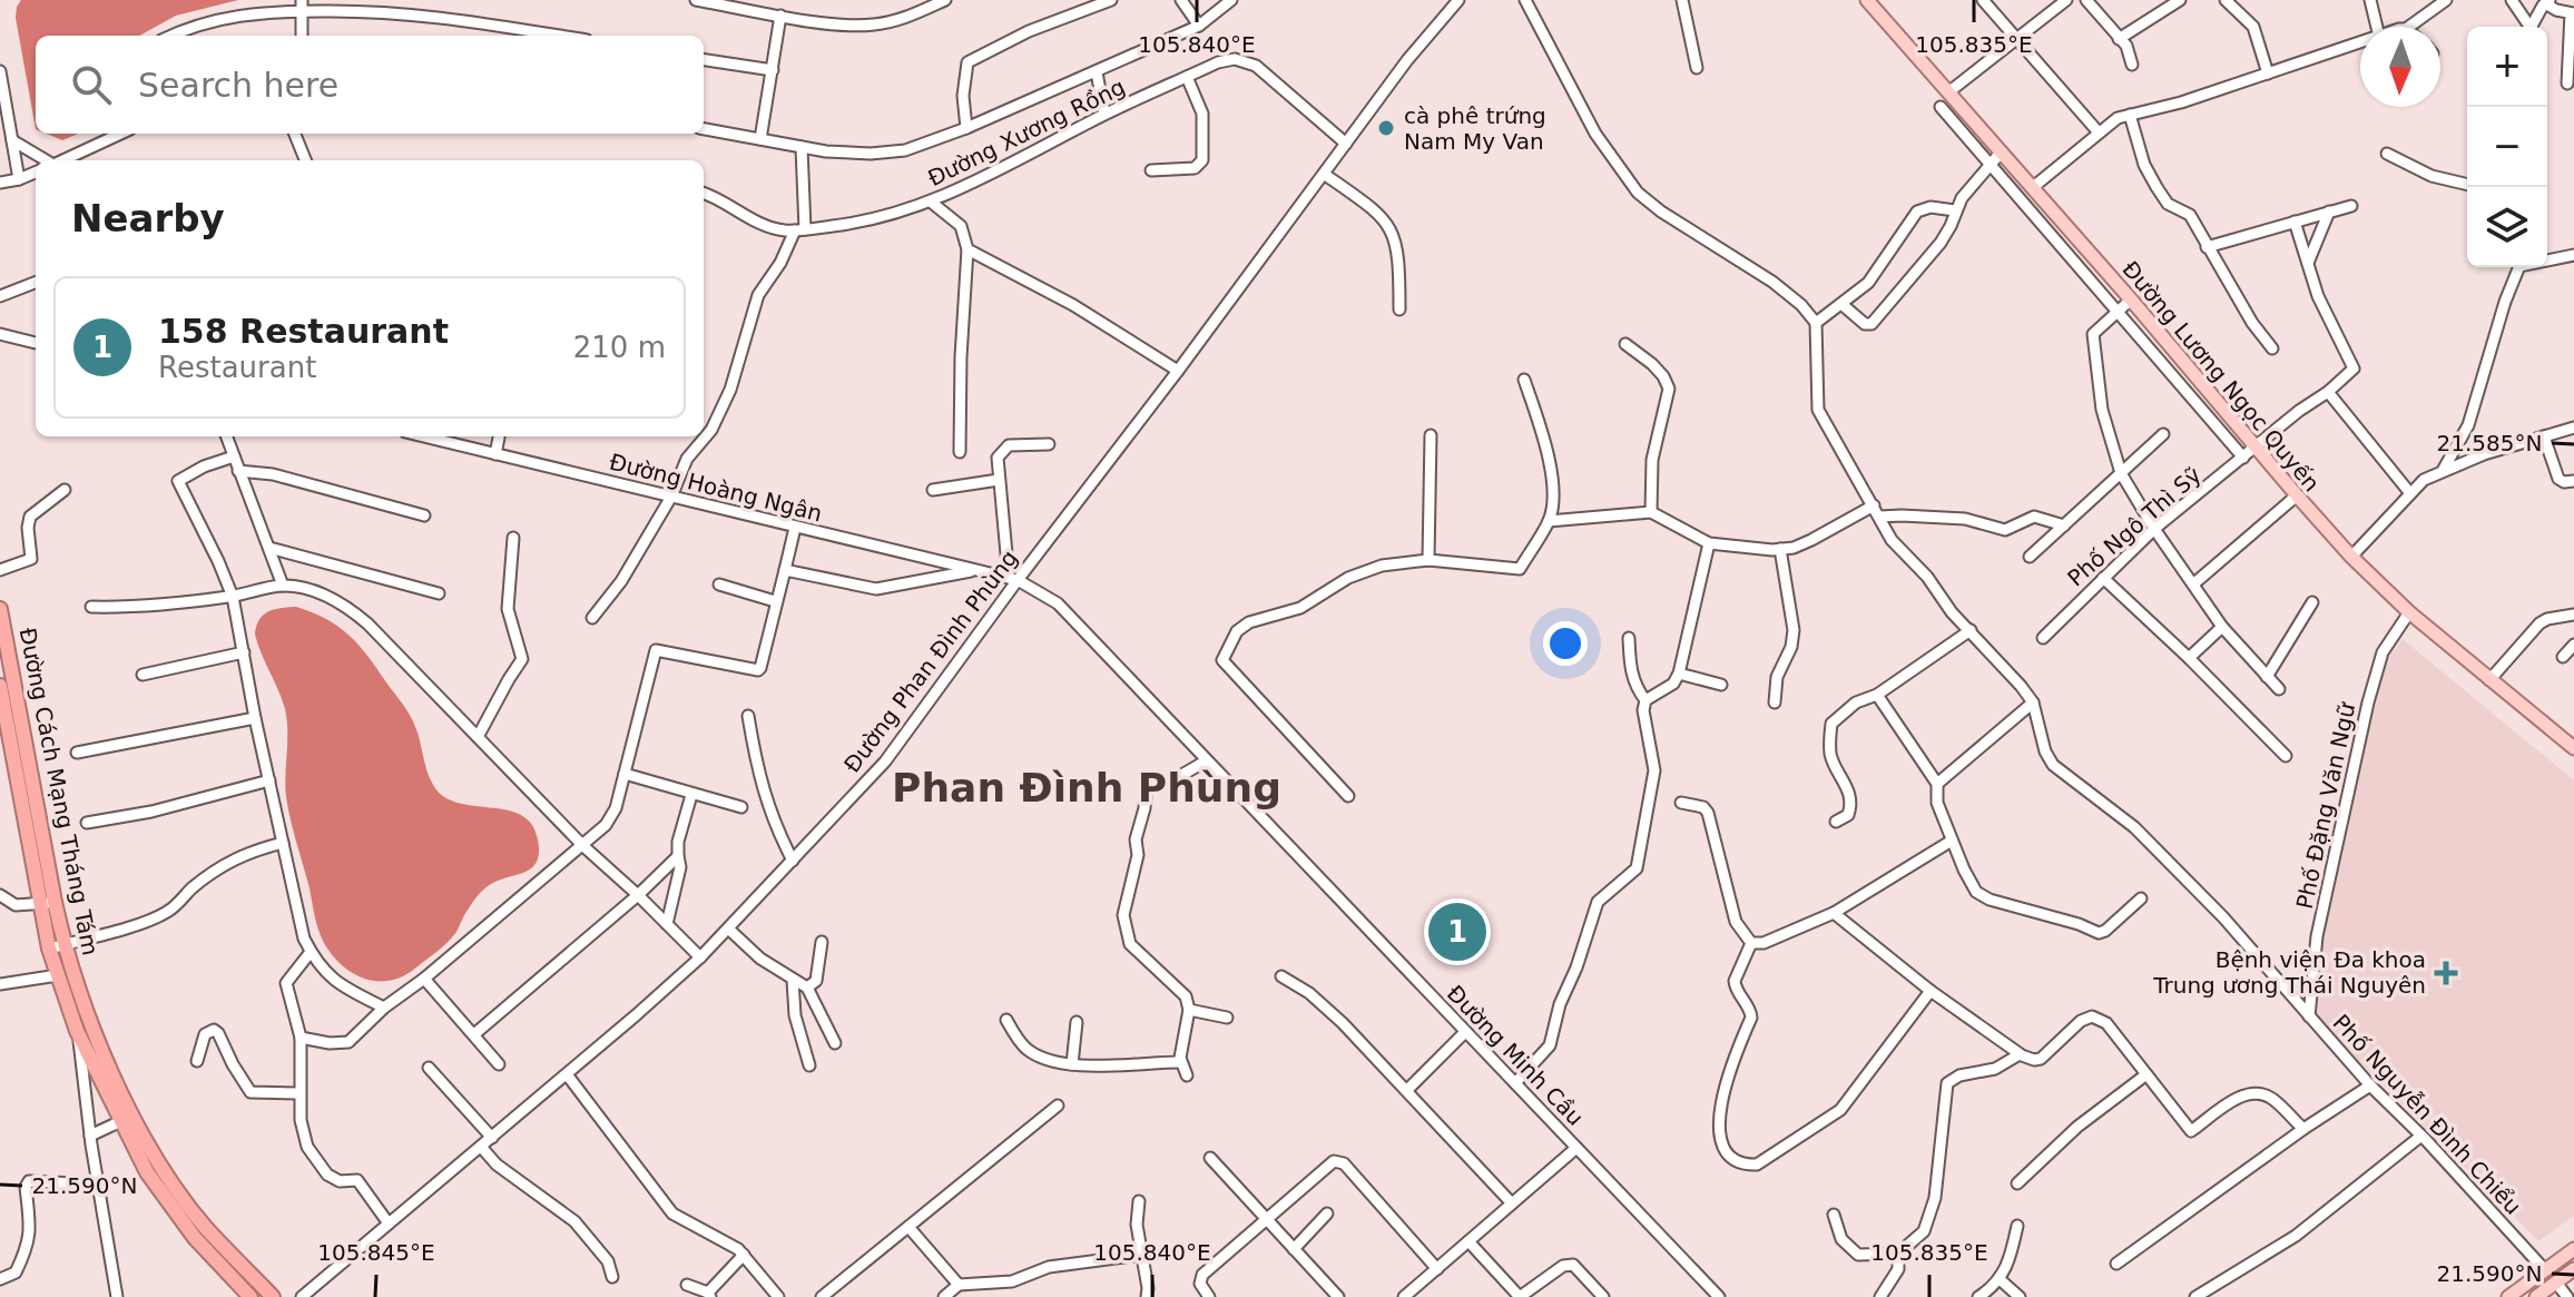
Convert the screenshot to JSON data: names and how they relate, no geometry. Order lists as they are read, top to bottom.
{
  "streets": {
    "highway": ["Đường Cách Mạng Tháng Tám"],
    "main road": ["Đường Lương Ngọc Quyến"],
    "street": [
      "Đường Xương Rồng",
      "Đường Hoàng Ngân",
      "Phố Ngô Thì Sỹ",
      "Đường Phan Đình Phùng",
      "Phố Đặng Văn Ngữ",
      "Đường Minh Cầu",
      "Phố Nguyễn Đình Chiểu"
    ]
  },
  "crossings": [
    ["Đường Xương Rồng", "Đường Phan Đình Phùng"],
    ["Đường Lương Ngọc Quyến", "Phố Ngô Thì Sỹ"],
    ["Đường Lương Ngọc Quyến", "Phố Đặng Văn Ngữ"],
    ["Đường Hoàng Ngân", "Đường Phan Đình Phùng"],
    ["Đường Hoàng Ngân", "Đường Minh Cầu"],
    ["Đường Phan Đình Phùng", "Đường Minh Cầu"],
    ["Phố Đặng Văn Ngữ", "Phố Nguyễn Đình Chiểu"]
  ],
  "districts": ["Phan Đình Phùng"],
  "places": {
    "other": ["cà phê trứng Nam My Van"],
    "health": ["Bệnh viện Đa khoa Trung ương Thái Nguyên"]
  },
  "north": "bottom",
  "page": {
    "map_buttons": ["+", "−"],
    "search": "Search here",
    "heading": "Nearby",
    "list": [
      {
        "mark": "1",
        "name": "158 Restaurant",
        "note": "Restaurant",
        "value": "210 m"
      }
    ],
    "pins": "1"
  },
  "coordinates": [
    "105.840°E",
    "105.835°E",
    "21.585°N",
    "21.590°N",
    "105.845°E"
  ]
}
